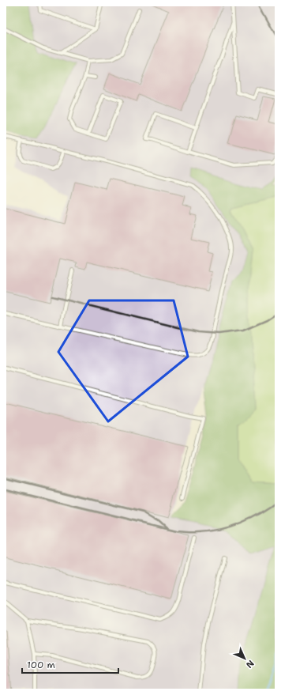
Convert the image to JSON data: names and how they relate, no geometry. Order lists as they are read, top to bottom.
{
  "scale_bar": "100 m",
  "north": "bottom right"
}
